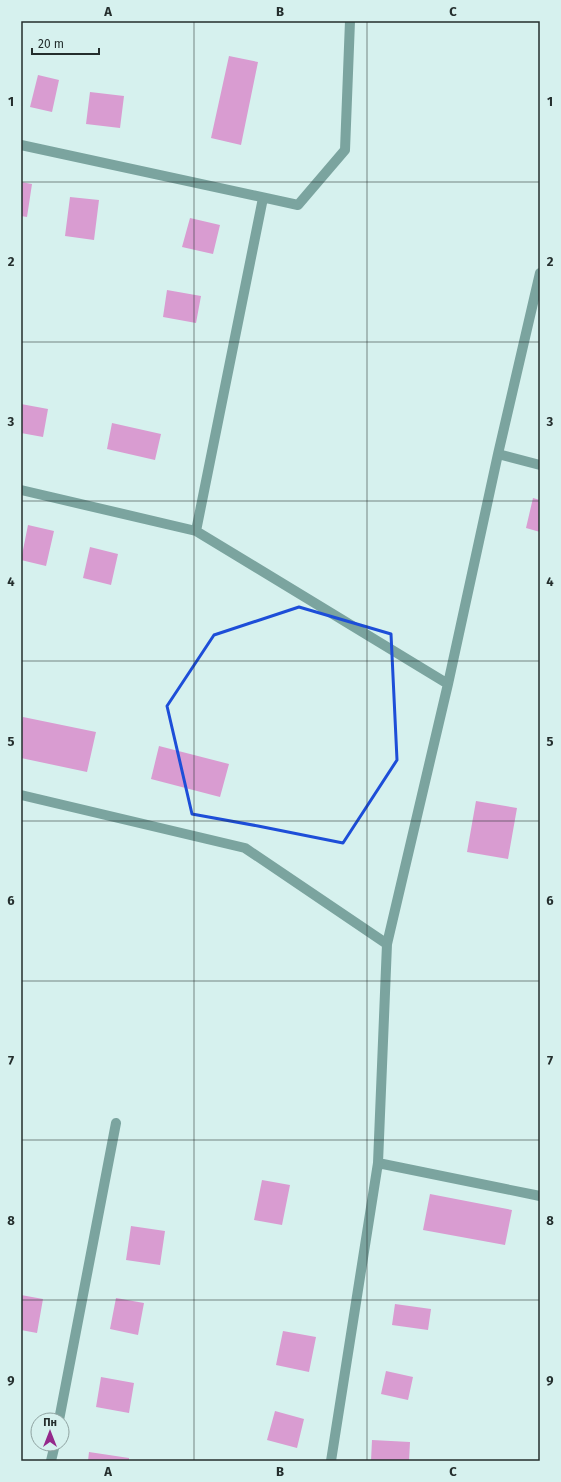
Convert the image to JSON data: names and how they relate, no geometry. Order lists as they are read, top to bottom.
{
  "scale_bar": "20 m",
  "north": "top",
  "grid": {
    "columns": ["A", "B", "C"],
    "rows": [
      "1",
      "2",
      "3",
      "4",
      "5",
      "6",
      "7",
      "8",
      "9"
    ]
  }
}
